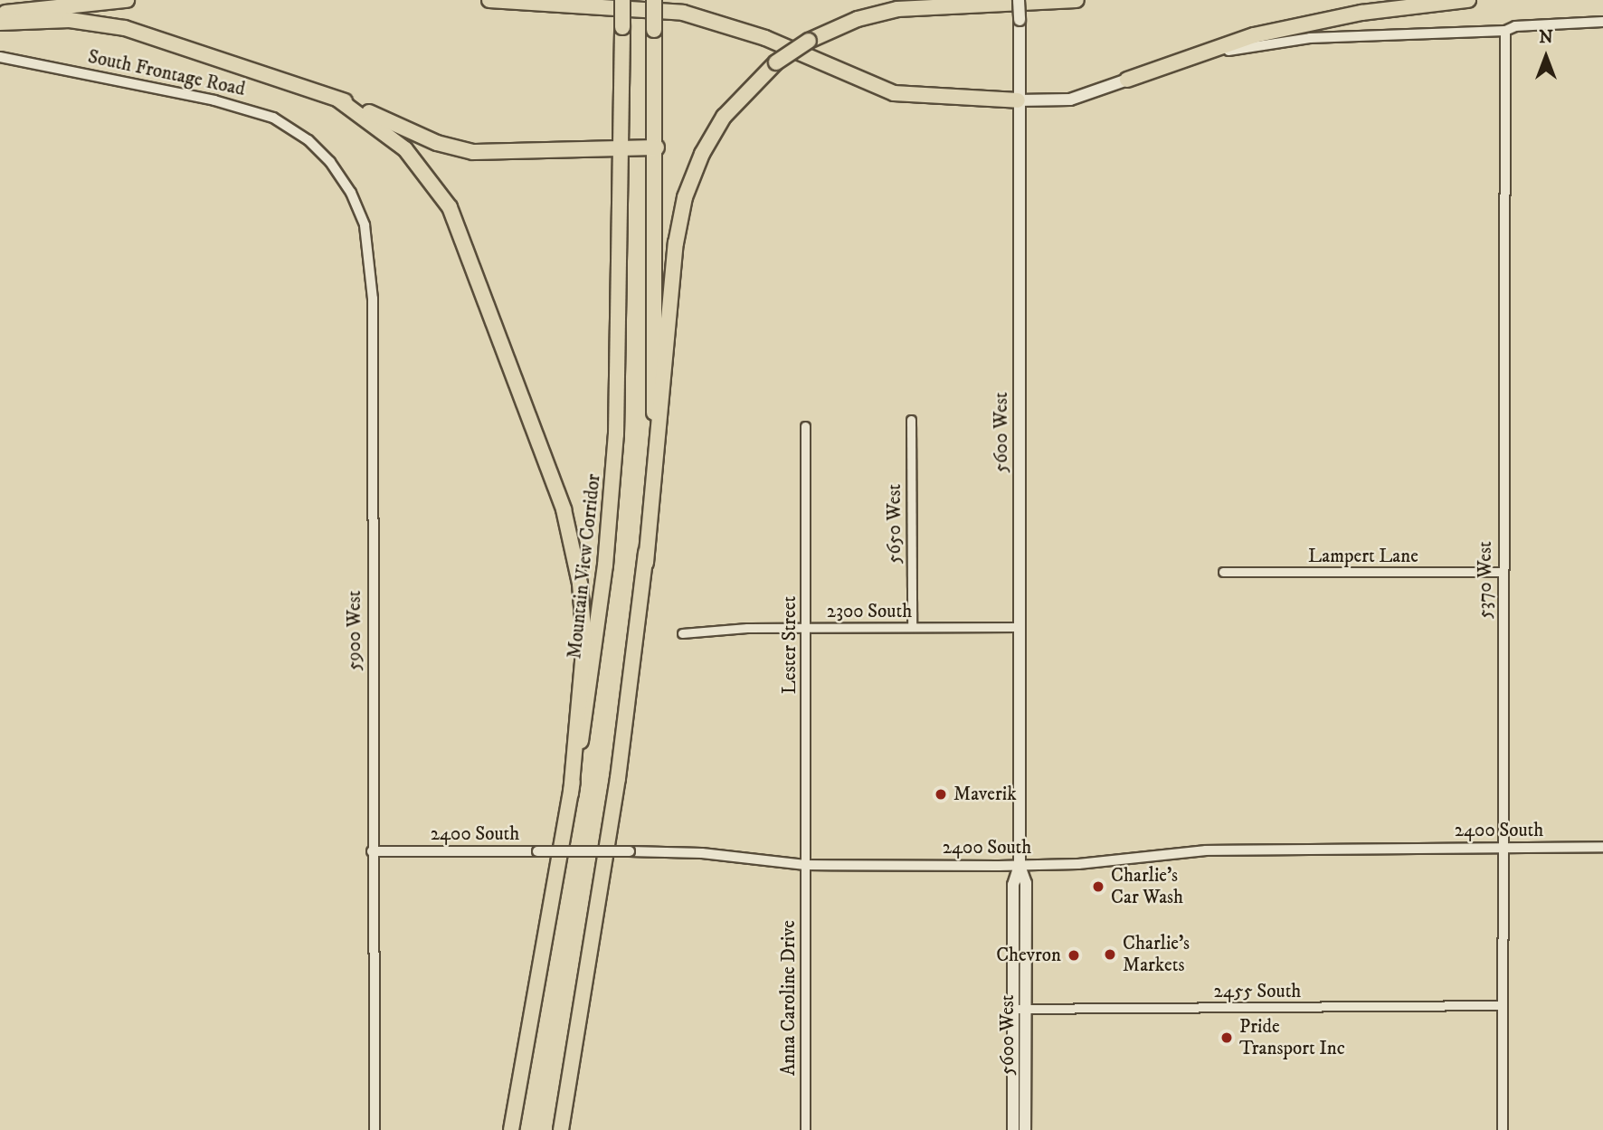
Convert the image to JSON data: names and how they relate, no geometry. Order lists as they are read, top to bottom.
{
  "streets": {
    "highway": ["Mountain View Corridor"],
    "main road": ["5600 West"],
    "street": [
      "South Frontage Road",
      "5650 West",
      "Lampert Lane",
      "5370 West",
      "2300 South",
      "5900 West",
      "Lester Street",
      "2400 South",
      "2455 South",
      "Anna Caroline Drive"
    ]
  },
  "crossings": [
    ["South Frontage Road", "5900 West"],
    ["5600 West", "2300 South"],
    ["5600 West", "2400 South"],
    ["5600 West", "2455 South"],
    ["5650 West", "2300 South"],
    ["Lampert Lane", "5370 West"],
    ["5370 West", "2400 South"],
    ["5370 West", "2455 South"],
    ["2300 South", "Lester Street"],
    ["5900 West", "2400 South"],
    ["Lester Street", "2400 South"],
    ["Lester Street", "Anna Caroline Drive"],
    ["2400 South", "Anna Caroline Drive"]
  ],
  "places": [
    "Maverik",
    "Charlie's Car Wash",
    "Charlie's Markets",
    "Chevron",
    "Pride Transport Inc"
  ],
  "north": "top"
}
